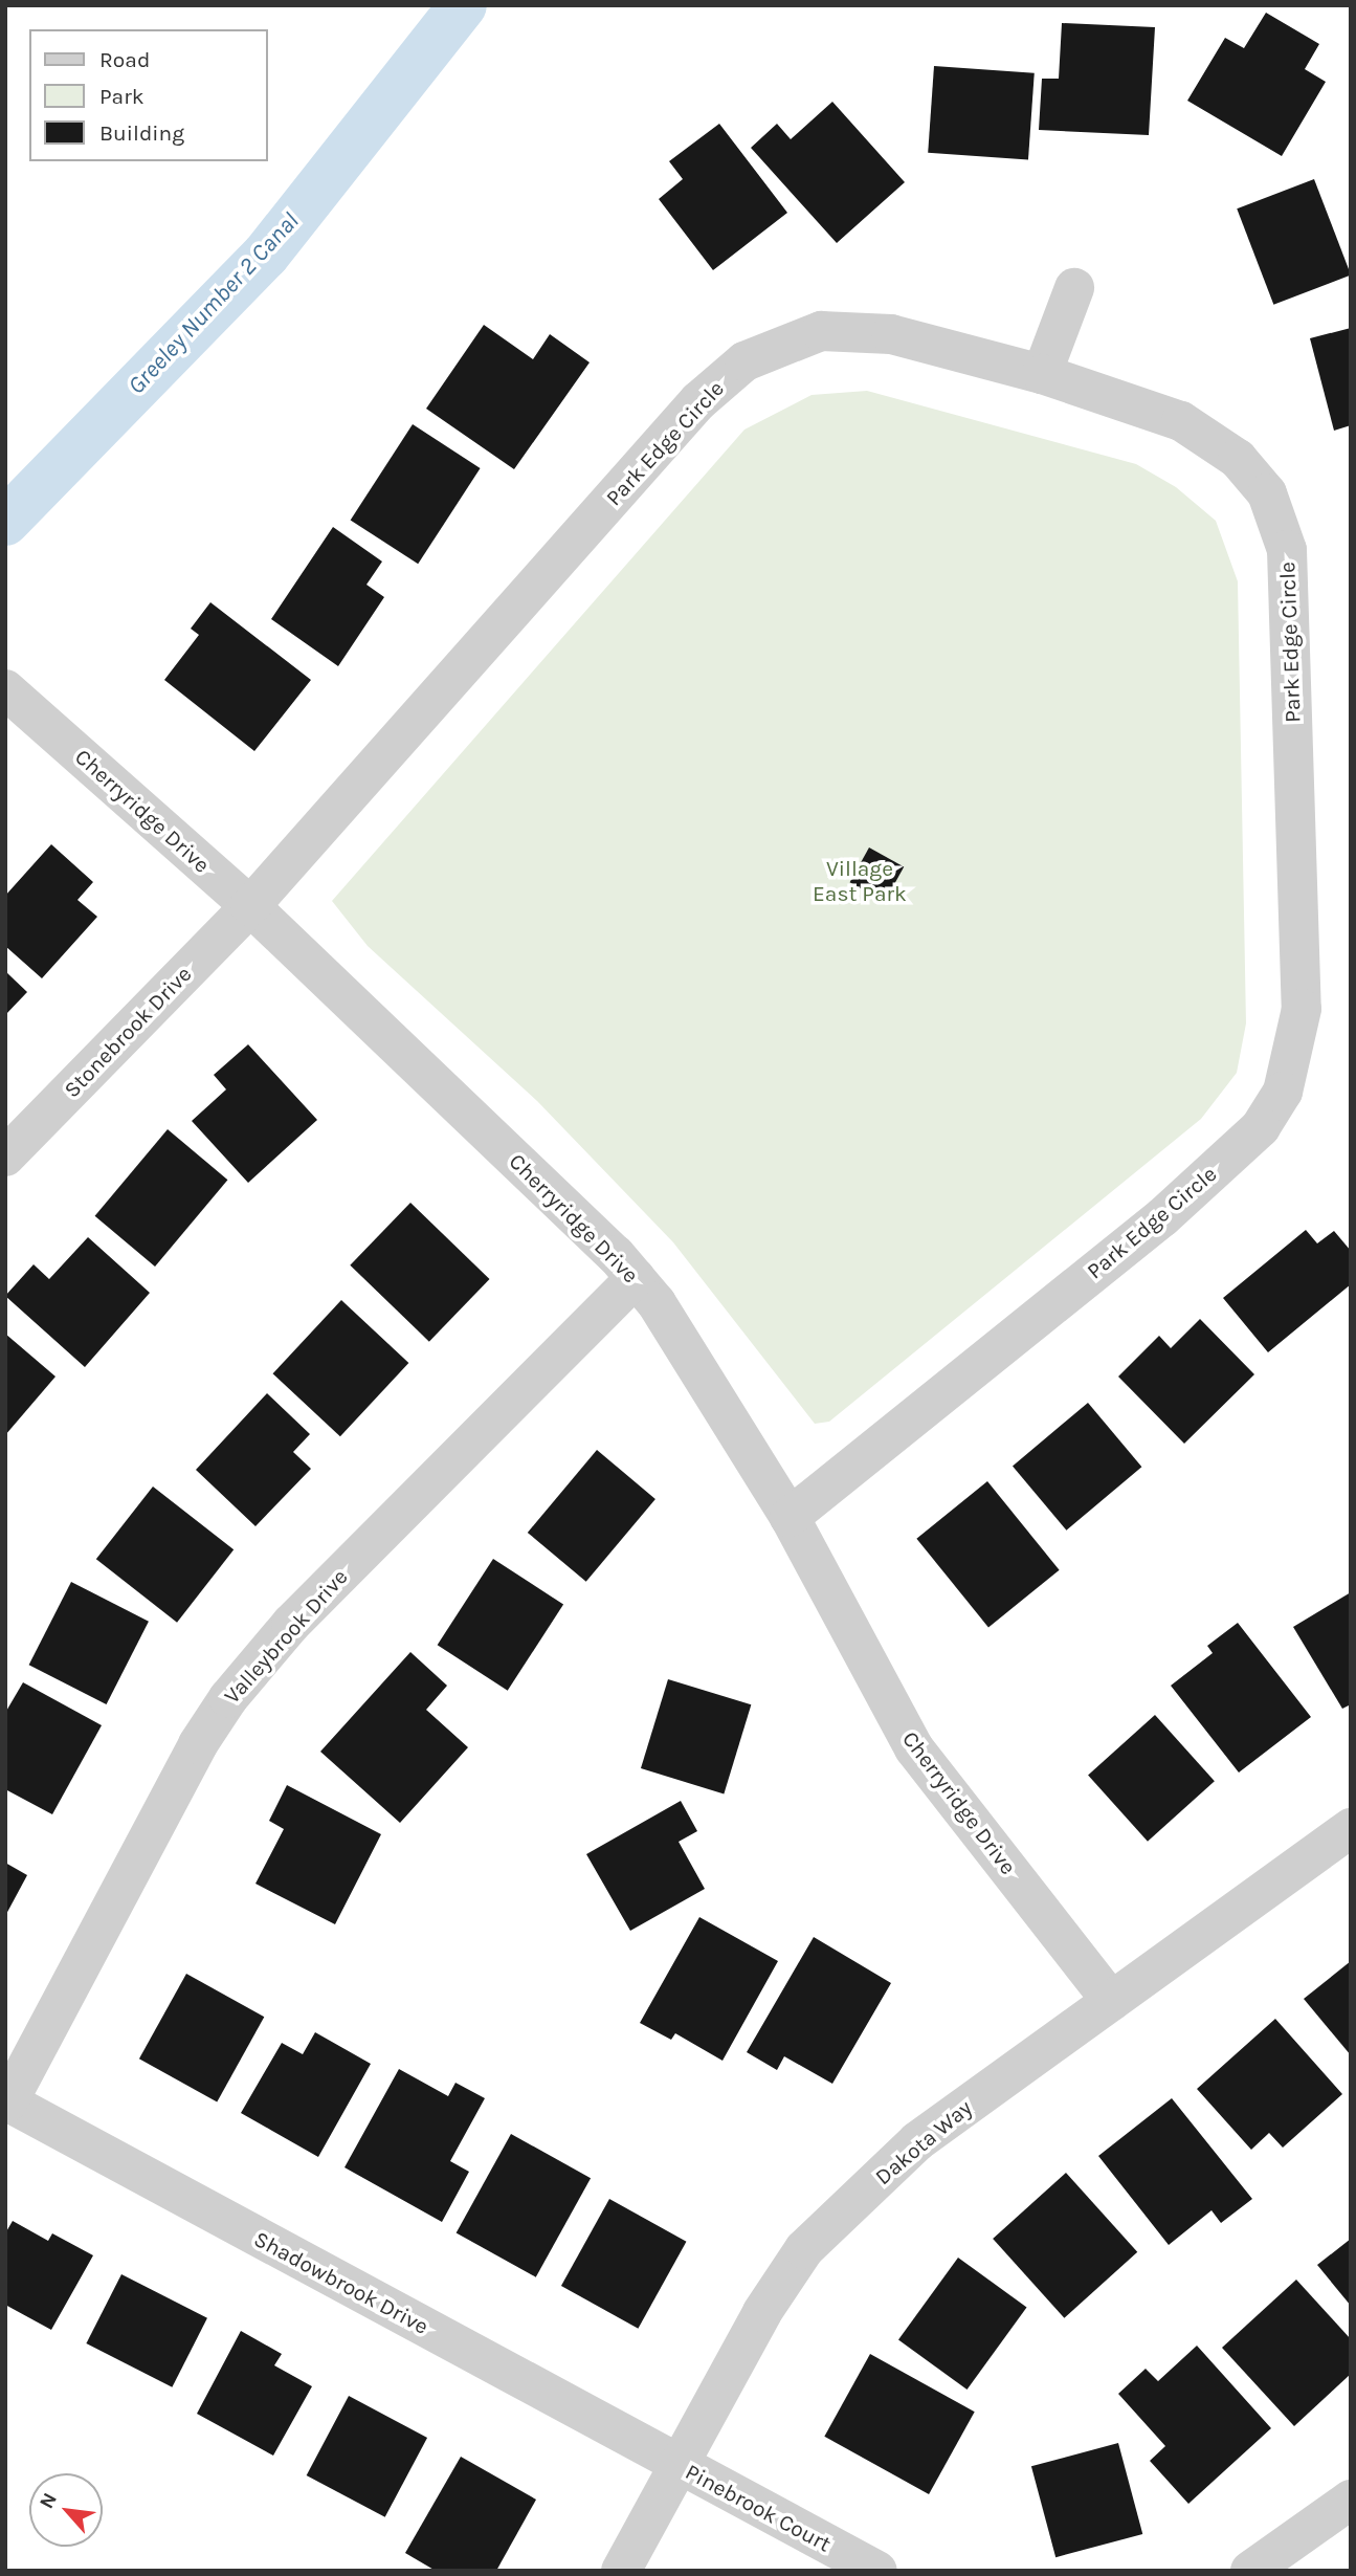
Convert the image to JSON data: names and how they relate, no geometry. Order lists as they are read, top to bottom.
{
  "streets": {
    "street": [
      "Park Edge Circle",
      "Cherryridge Drive",
      "Stonebrook Drive",
      "Valleybrook Drive",
      "Dakota Way",
      "Shadowbrook Drive",
      "Pinebrook Court"
    ]
  },
  "crossings": [
    ["Park Edge Circle", "Cherryridge Drive"],
    ["Park Edge Circle", "Stonebrook Drive"],
    ["Cherryridge Drive", "Stonebrook Drive"],
    ["Cherryridge Drive", "Valleybrook Drive"],
    ["Cherryridge Drive", "Dakota Way"],
    ["Valleybrook Drive", "Shadowbrook Drive"],
    ["Dakota Way", "Shadowbrook Drive"],
    ["Dakota Way", "Pinebrook Court"],
    ["Shadowbrook Drive", "Pinebrook Court"]
  ],
  "water": ["Greeley Number 2 Canal"],
  "parks": ["Village East Park"],
  "legend": ["Road", "Park", "Building"],
  "north": "top left"
}
